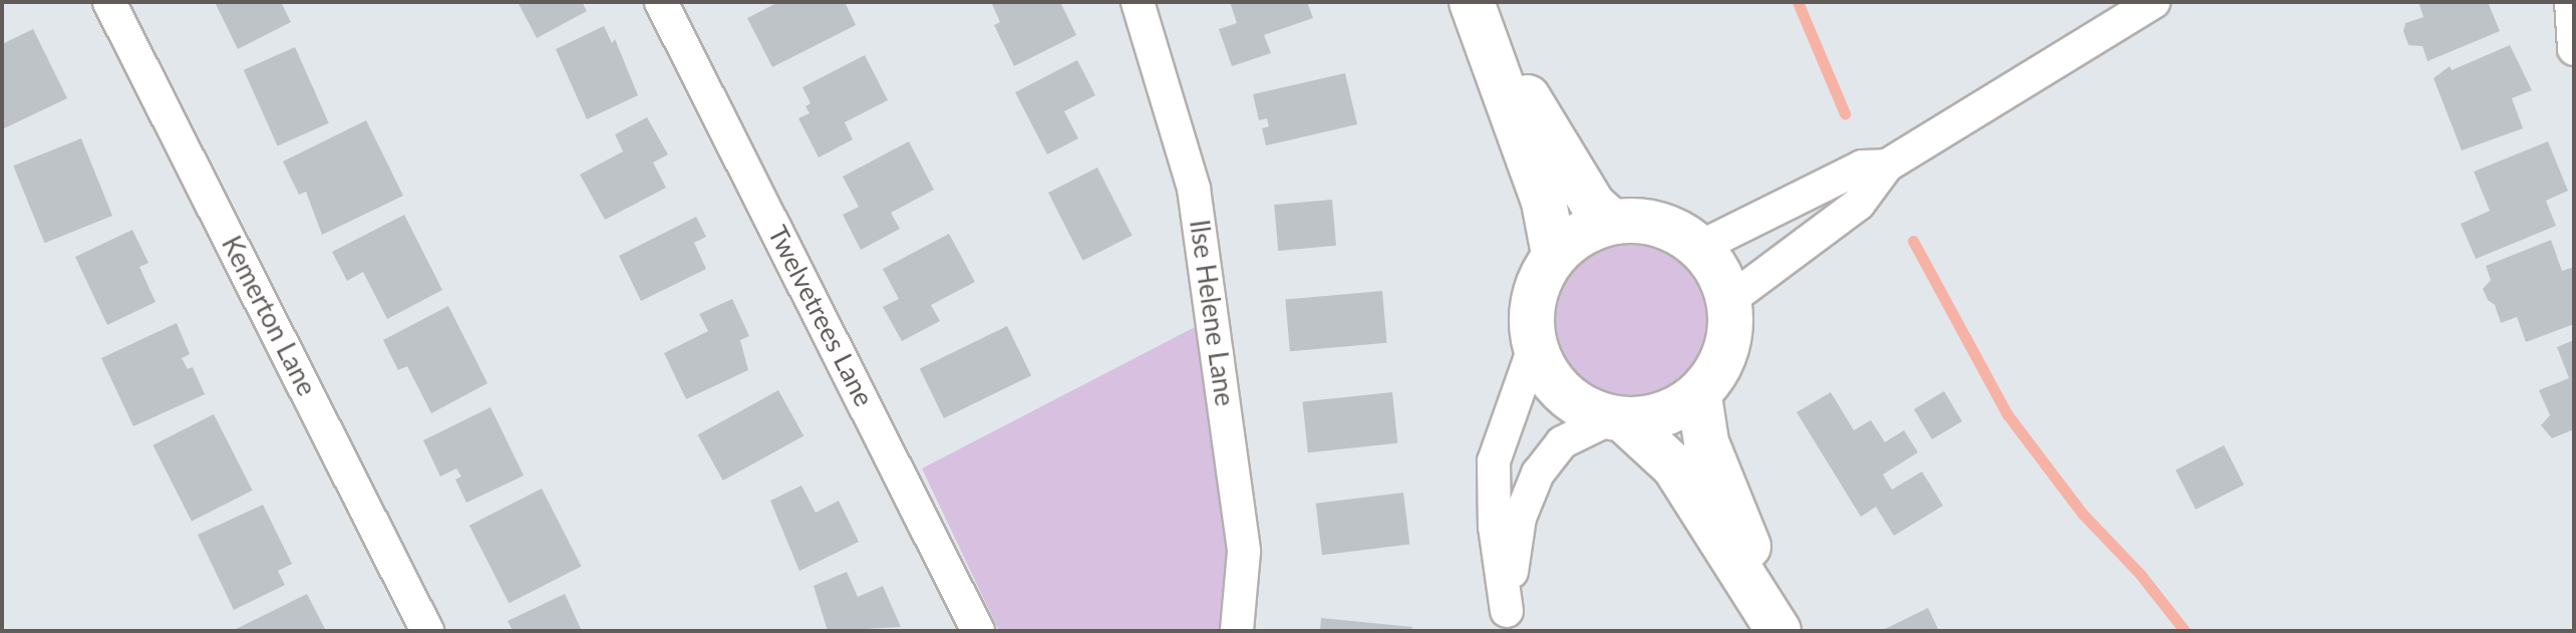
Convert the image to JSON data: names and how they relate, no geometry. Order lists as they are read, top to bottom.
{
  "streets": {
    "street": ["Ilse Helene Lane", "Kemerton Lane", "Twelvetrees Lane"]
  }
}
